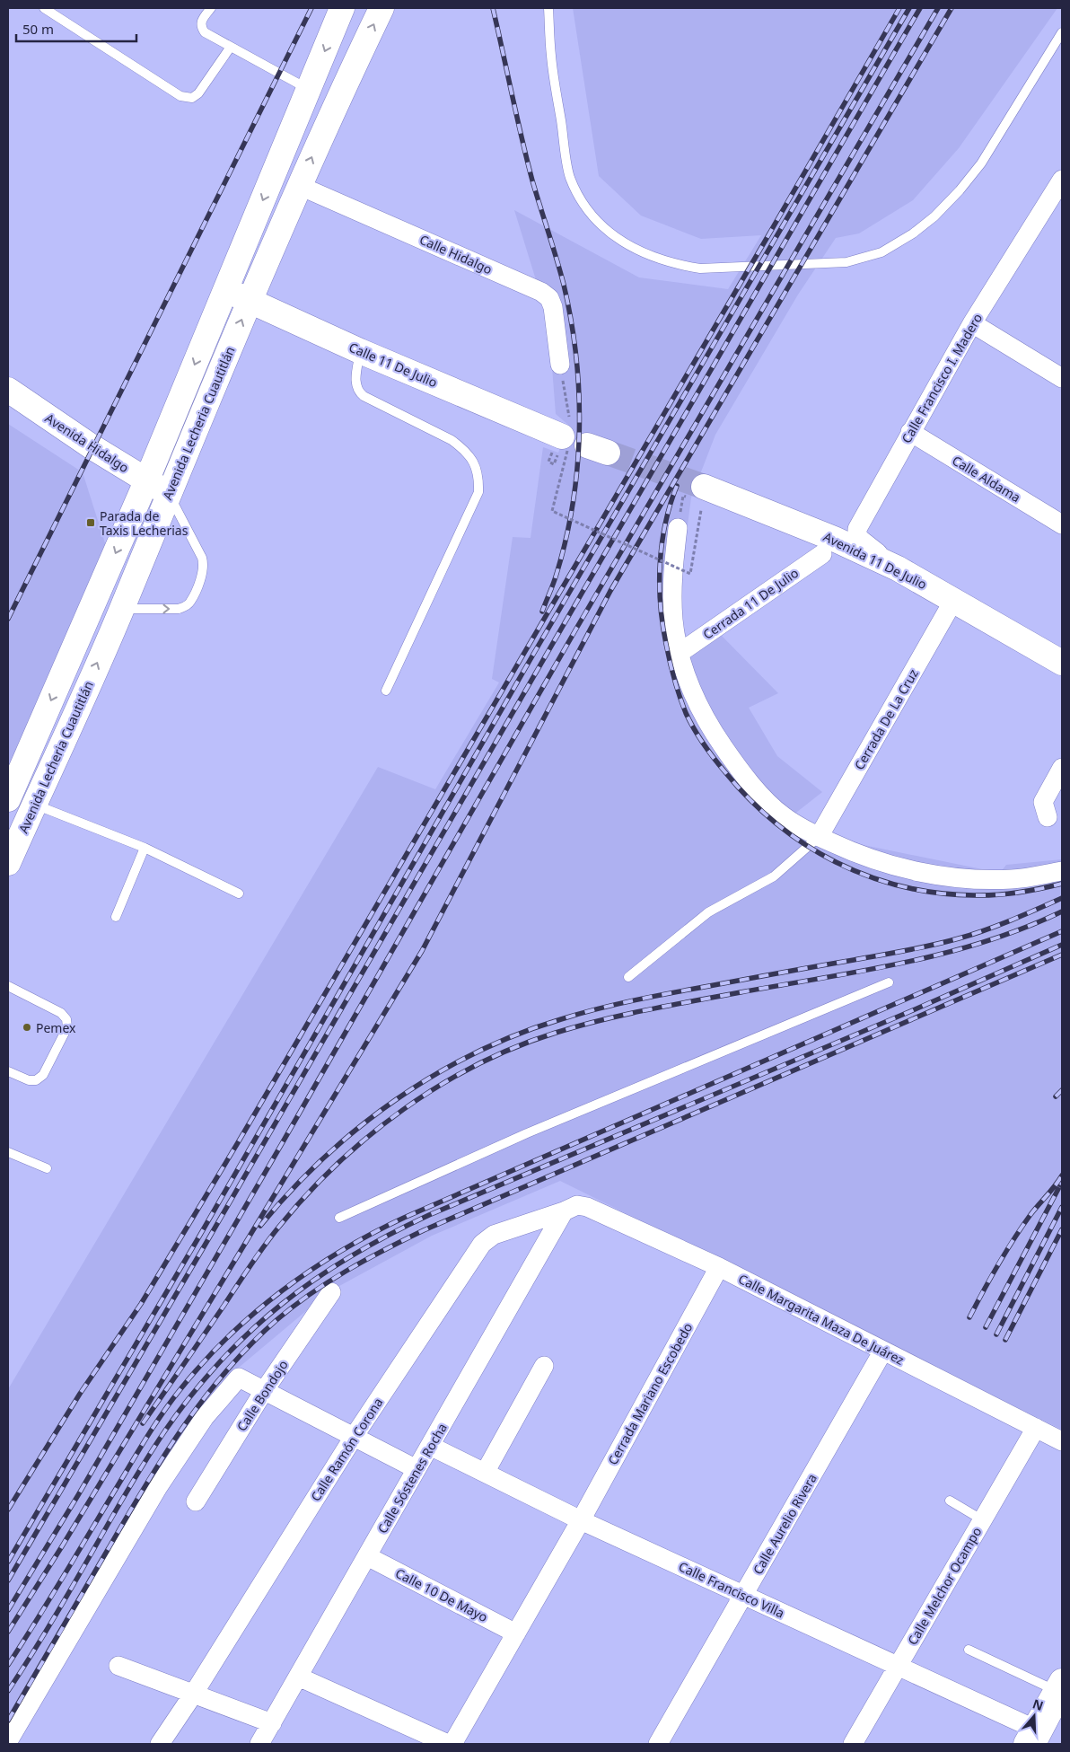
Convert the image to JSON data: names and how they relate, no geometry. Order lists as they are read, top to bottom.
{
  "streets": {
    "main road": [
      "Calle 11 De Julio",
      "Avenida Lecheria Cuautitlán",
      "Avenida Hidalgo",
      "Avenida 11 De Julio"
    ],
    "street": [
      "Calle Hidalgo",
      "Calle Francisco I. Madero",
      "Calle Aldama",
      "Cerrada 11 De Julio",
      "Cerrada De La Cruz",
      "Calle Margarita Maza De Juárez",
      "Cerrada Mariano Escobedo",
      "Calle Bondojo",
      "Calle Ramón Corona",
      "Calle Sóstenes Rocha",
      "Calle Aurelio Rivera",
      "Calle Melchor Ocampo",
      "Calle Francisco Villa",
      "Calle 10 De Mayo"
    ]
  },
  "crossings": [
    ["Calle Hidalgo", "Avenida Lecheria Cuautitlán"],
    ["Calle 11 De Julio", "Avenida Lecheria Cuautitlán"],
    ["Calle Francisco I. Madero", "Calle Aldama"],
    ["Calle Francisco I. Madero", "Avenida 11 De Julio"],
    ["Avenida Lecheria Cuautitlán", "Avenida Hidalgo"],
    ["Avenida 11 De Julio", "Cerrada De La Cruz"],
    ["Calle Margarita Maza De Juárez", "Cerrada Mariano Escobedo"],
    ["Calle Margarita Maza De Juárez", "Calle Ramón Corona"],
    ["Calle Margarita Maza De Juárez", "Calle Sóstenes Rocha"],
    ["Calle Margarita Maza De Juárez", "Calle Aurelio Rivera"],
    ["Calle Margarita Maza De Juárez", "Calle Melchor Ocampo"],
    ["Cerrada Mariano Escobedo", "Calle Francisco Villa"],
    ["Calle Ramón Corona", "Calle Sóstenes Rocha"],
    ["Calle Sóstenes Rocha", "Calle Francisco Villa"],
    ["Calle Sóstenes Rocha", "Calle 10 De Mayo"],
    ["Calle Aurelio Rivera", "Calle Francisco Villa"],
    ["Calle Melchor Ocampo", "Calle Francisco Villa"]
  ],
  "places": {
    "transit": ["Parada de Taxis Lecherias"],
    "other": ["Pemex"]
  },
  "scale_bar": "50 m",
  "north": "top"
}
